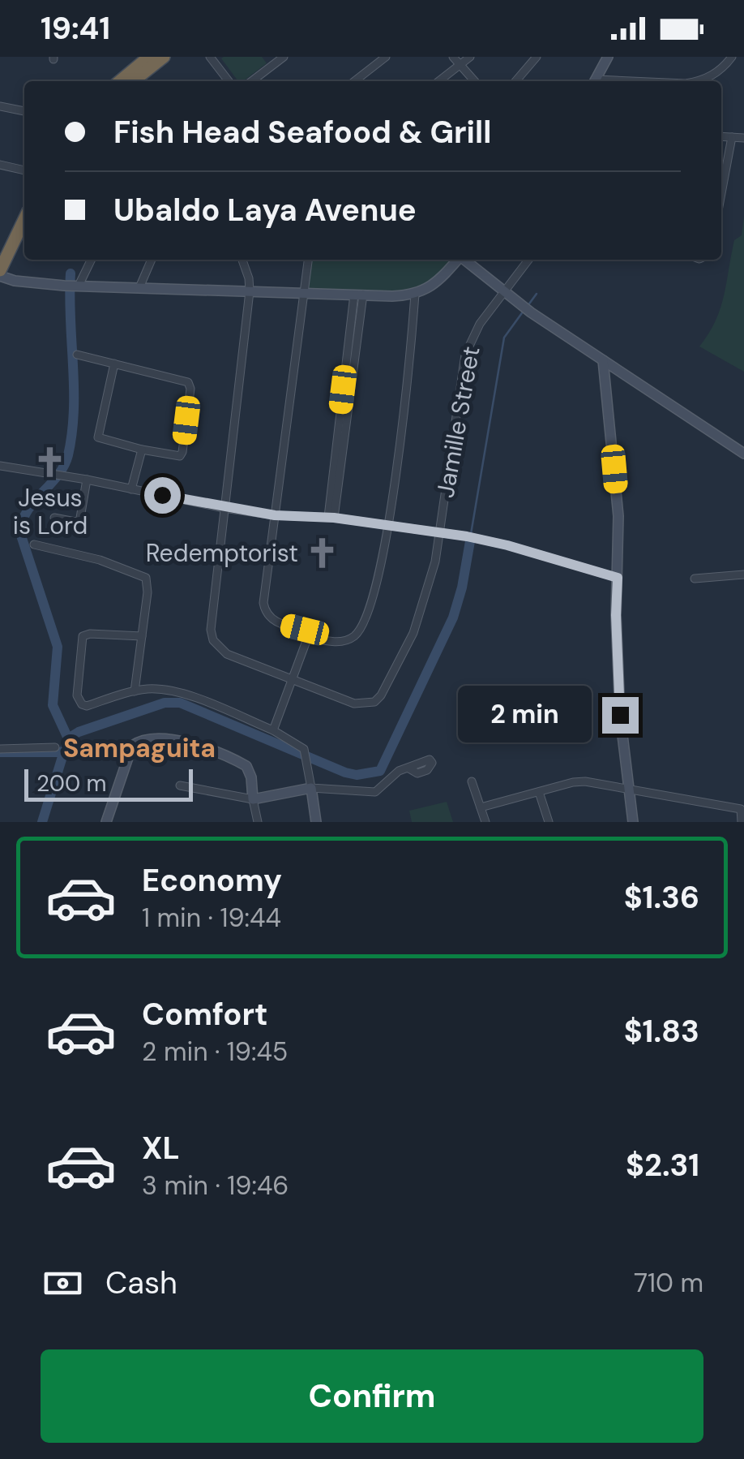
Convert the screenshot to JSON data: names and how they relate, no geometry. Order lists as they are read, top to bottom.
{
  "streets": {
    "street": ["Jamille Street"]
  },
  "districts": ["Sampaguita"],
  "places": {
    "church": ["Jesus is Lord", "Redemptorist"]
  },
  "scale_bar": "200 m",
  "page": {
    "status": "19:41",
    "banner": ["Fish Head Seafood & Grill", "Ubaldo Laya Avenue"],
    "bubble": "2 min",
    "scale": "200 m",
    "list": [
      {
        "name": "Economy",
        "note": "1 min · 19:44",
        "value": "$1.36"
      },
      {
        "name": "Comfort",
        "note": "2 min · 19:45",
        "value": "$1.83"
      },
      {
        "name": "XL",
        "note": "3 min · 19:46",
        "value": "$2.31"
      }
    ],
    "pay": ["Cash", "710 m"],
    "buttons": "Confirm"
  }
}
